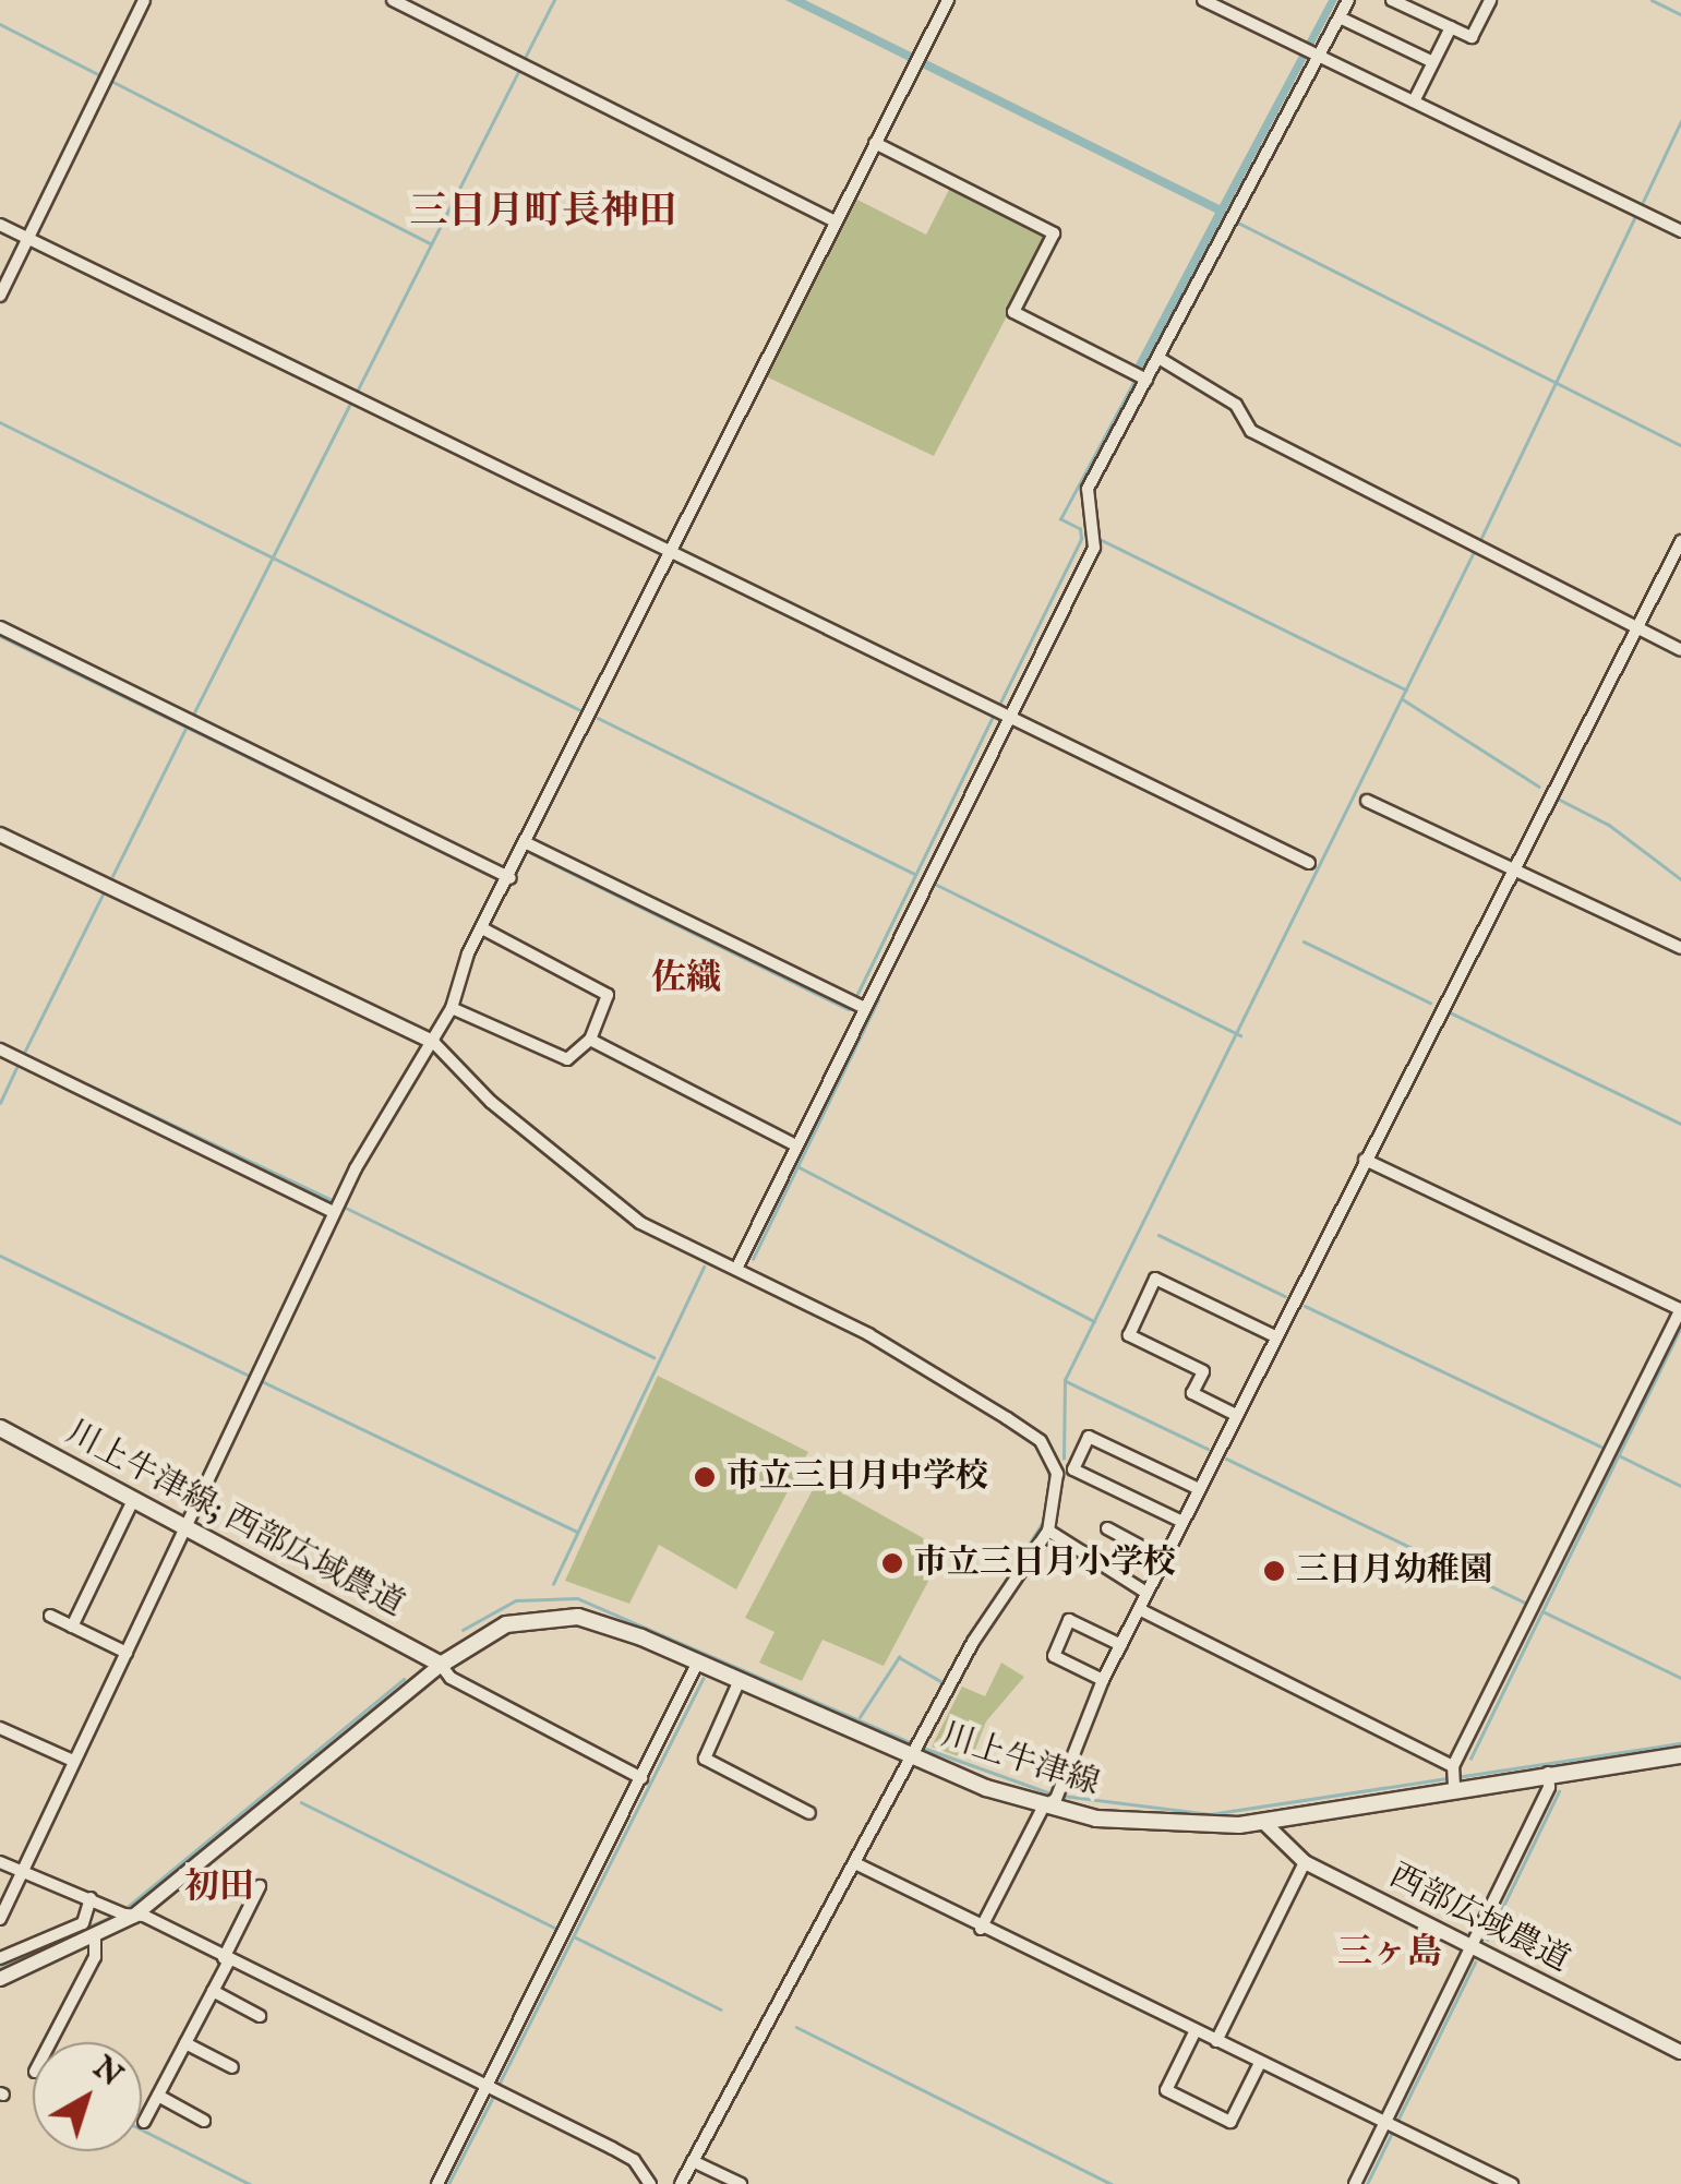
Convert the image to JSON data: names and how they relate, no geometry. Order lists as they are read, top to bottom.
{
  "streets": {
    "main road": ["川上牛津線; 西部広域農道", "川上牛津線"],
    "street": ["西部広域農道"]
  },
  "crossings": [
    ["川上牛津線; 西部広域農道", "川上牛津線"],
    ["川上牛津線", "西部広域農道"]
  ],
  "districts": [
    "三日月町長神田",
    "佐織",
    "初田",
    "三ヶ島"
  ],
  "places": ["市立三日月中学校", "市立三日月小学校", "三日月幼稚園"],
  "north": "top right"
}
